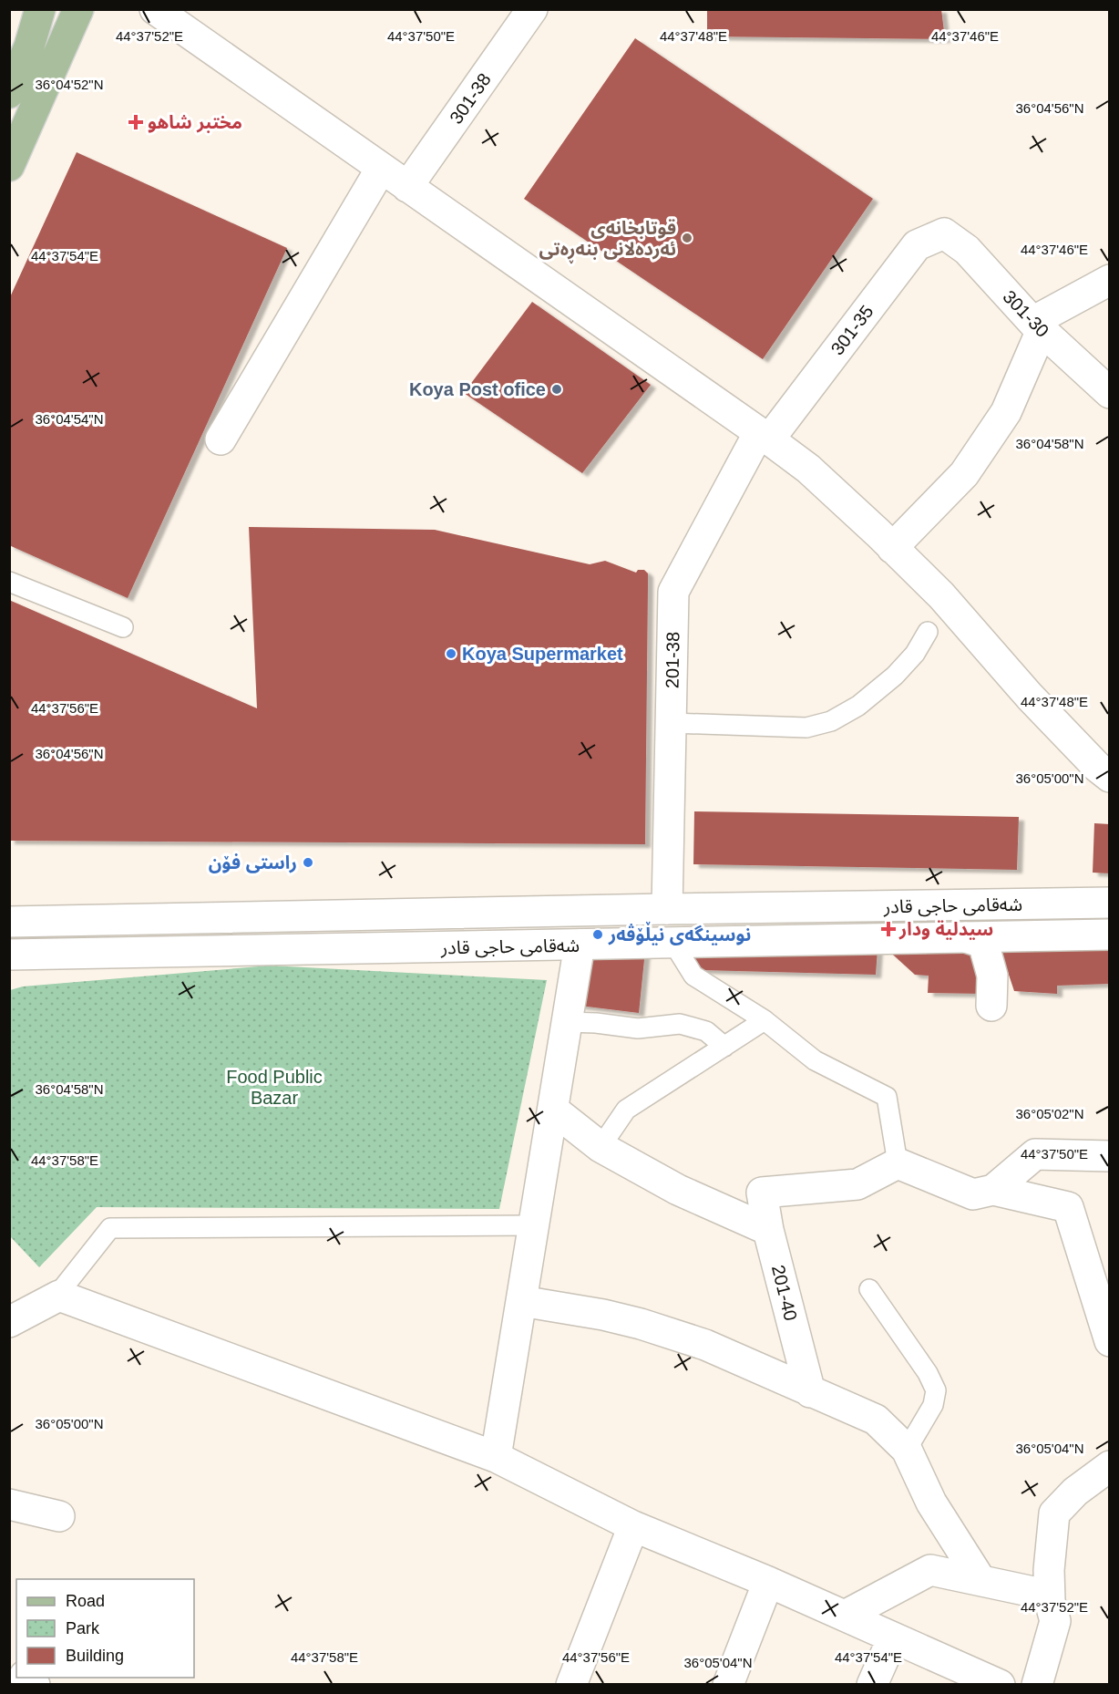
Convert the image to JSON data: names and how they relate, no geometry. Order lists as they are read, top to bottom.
{
  "streets": {
    "street": [
      "301-38",
      "301-30",
      "301-35",
      "201-38",
      "شەقامی حاجی قادر",
      "201-40"
    ]
  },
  "crossings": [
    ["301-30", "301-35"],
    ["301-35", "201-38"],
    ["201-38", "شەقامی حاجی قادر"]
  ],
  "parks": ["Food Public Bazar"],
  "places": {
    "health": ["مختبر شاهو", "سيدلية ودار"],
    "other": [
      "قوتابخانه‌ی ئه‌رده‌لانی بنه‌ڕه‌تی",
      "Koya Post ofice",
      "Koya Supermarket",
      "راستى فۆن",
      "نوسینگەی نیڵۆڤەر"
    ]
  },
  "legend": ["Road", "Park", "Building"],
  "coordinates": [
    "44°37'52\"E",
    "44°37'50\"E",
    "44°37'48\"E",
    "44°37'46\"E",
    "36°04'52\"N",
    "36°04'56\"N",
    "44°37'54\"E",
    "36°04'54\"N",
    "36°04'58\"N",
    "44°37'56\"E",
    "36°05'00\"N",
    "36°05'02\"N",
    "44°37'58\"E",
    "36°05'04\"N"
  ]
}
